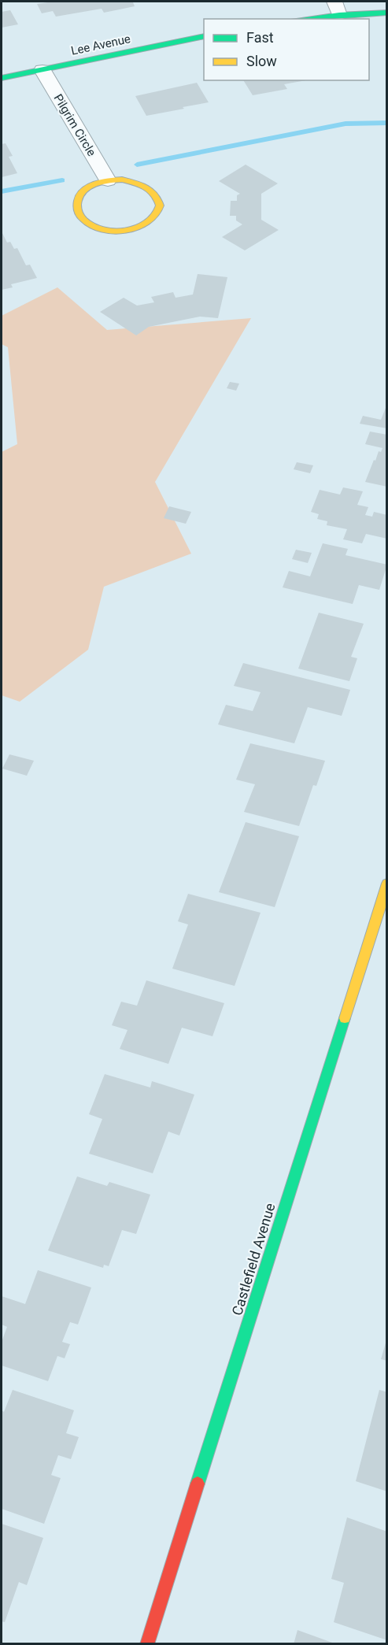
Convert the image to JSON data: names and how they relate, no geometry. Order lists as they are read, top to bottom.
{
  "streets": {
    "street": ["Lee Avenue", "Pilgrim Circle", "Castlefield Avenue"]
  },
  "crossings": [
    ["Lee Avenue", "Pilgrim Circle"]
  ],
  "legend": ["Fast", "Slow"]
}
